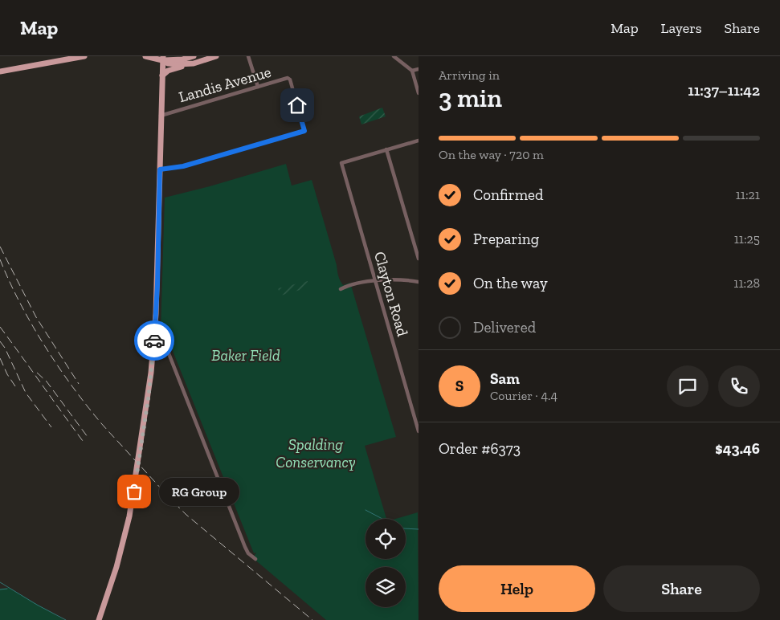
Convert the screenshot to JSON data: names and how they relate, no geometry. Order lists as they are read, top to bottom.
{
  "streets": {
    "street": ["Landis Avenue", "Clayton Road"]
  },
  "parks": ["Baker Field", "Spalding Conservancy"],
  "places": ["RG Group"],
  "page": {
    "header": "Map",
    "nav": ["Map", "Layers", "Share"],
    "heading": ["3 min", "Arriving in", "11:37–11:42"],
    "panel": [
      "Sam",
      "Courier · 4.4",
      "Order #6373",
      "$43.46"
    ],
    "bar": "On the way · 720 m",
    "list": [
      ["Confirmed", "11:21"],
      ["Preparing", "11:25"],
      ["On the way", "11:28"],
      "Delivered"
    ],
    "round": "S",
    "bubble": "RG Group",
    "buttons": ["Help", "Share"]
  }
}
